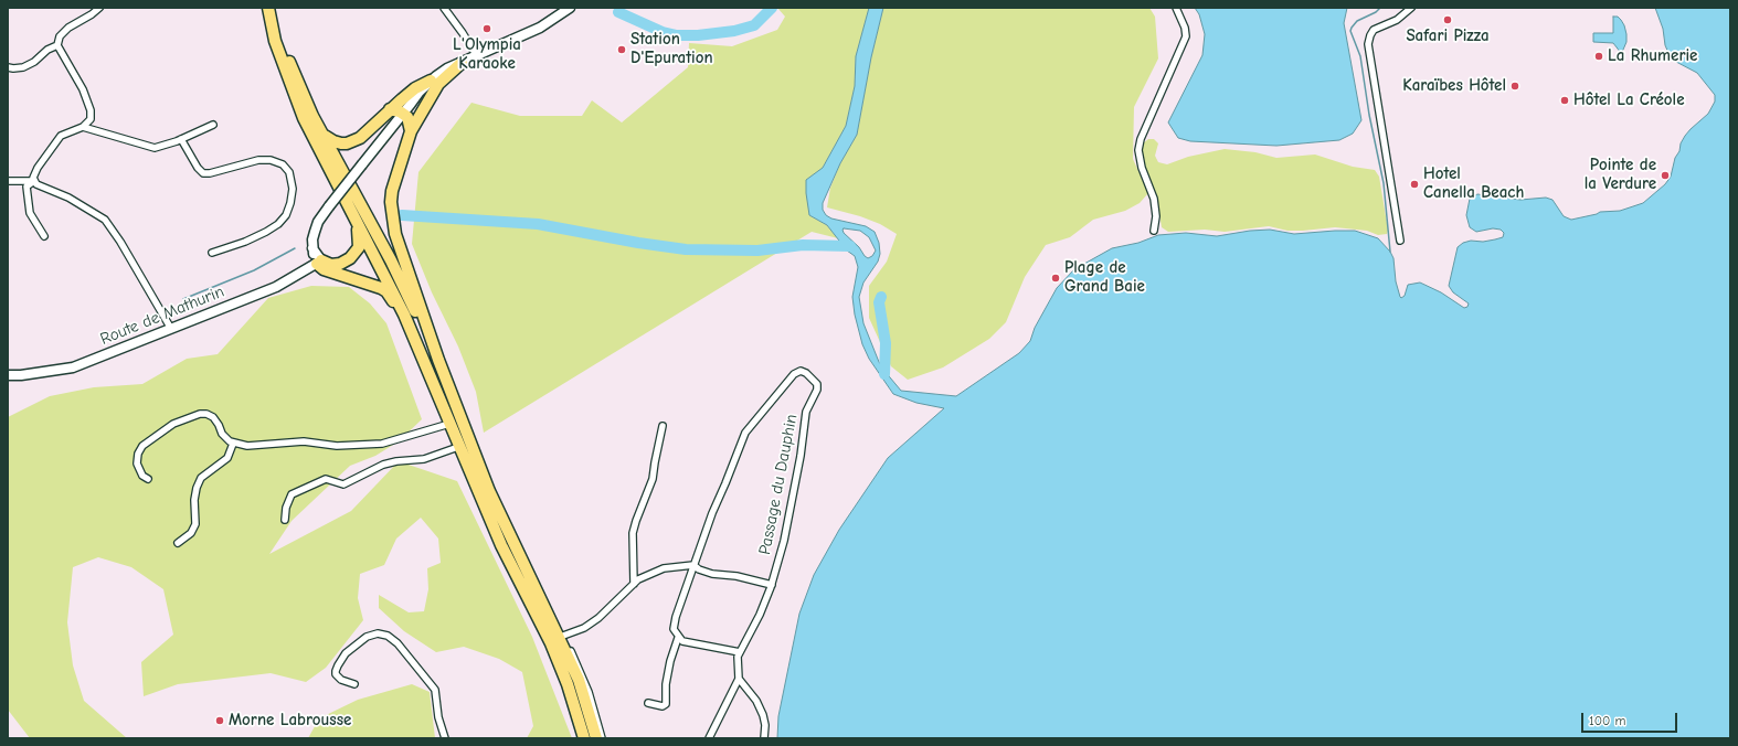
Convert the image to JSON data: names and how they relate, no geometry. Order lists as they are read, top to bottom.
{
  "streets": {
    "main road": ["Route de Mathurin"],
    "street": ["Passage du Dauphin"]
  },
  "places": [
    "Safari Pizza",
    "L'Olympia Karaoke",
    "Station D'Epuration",
    "La Rhumerie",
    "Karaïbes Hôtel",
    "Hôtel La Créole",
    "Pointe de la Verdure",
    "Hotel Canella Beach",
    "Plage de Grand Baie",
    "Morne Labrousse"
  ],
  "scale_bar": "100 m"
}
